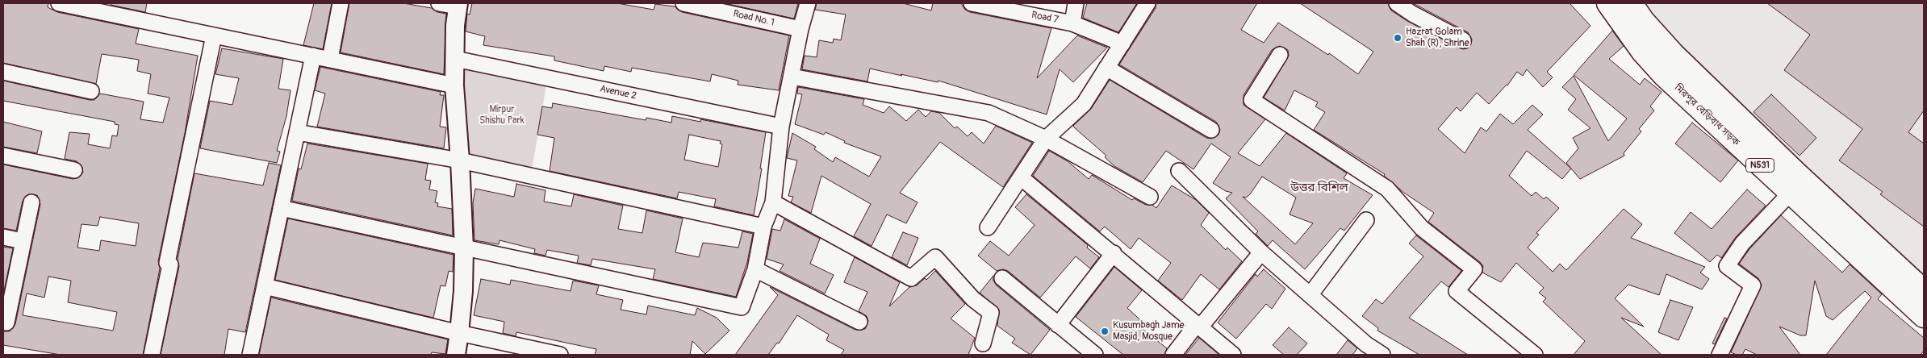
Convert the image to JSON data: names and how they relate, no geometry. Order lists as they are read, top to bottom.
{
  "streets": {
    "highway": ["মিরপুর বেড়িবাধ সড়ক", "N531"],
    "street": ["Road 7", "Road No. 1", "Avenue 2"]
  },
  "districts": ["উত্তর বিশিল"],
  "parks": ["Mirpur Shishu Park"],
  "places": ["Hazrat Golam Shah (R), Shrine", "Kusumbagh Jame Masjid, Mosque"]
}
